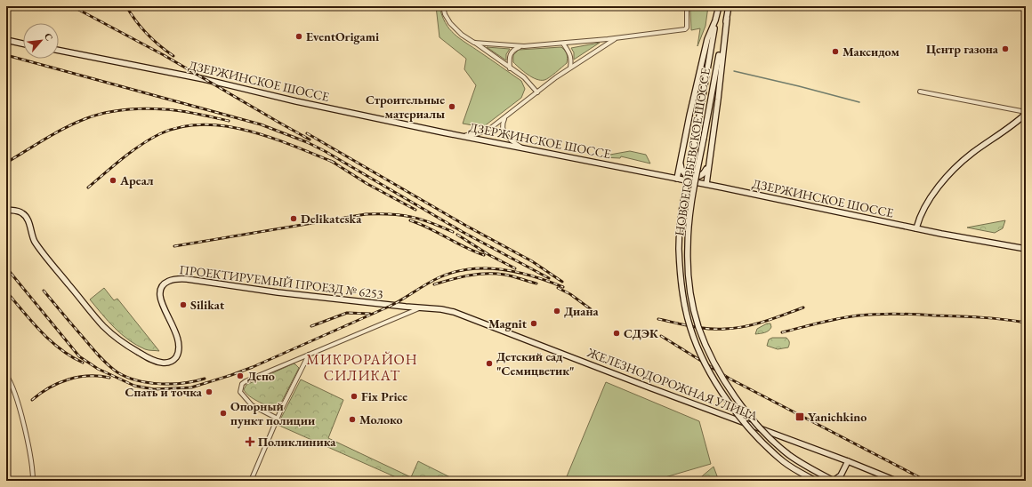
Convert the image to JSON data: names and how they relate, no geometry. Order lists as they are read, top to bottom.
{
  "streets": {
    "main road": [
      "ДЗЕРЖИНСКОЕ ШОССЕ",
      "НОВОЕГОРЬЕВСКОЕ ШОССЕ",
      "ПРОЕКТИРУЕМЫЙ ПРОЕЗД № 6253",
      "ЖЕЛЕЗНОДОРОЖНАЯ УЛИЦА"
    ]
  },
  "crossings": [
    ["ПРОЕКТИРУЕМЫЙ ПРОЕЗД № 6253", "ЖЕЛЕЗНОДОРОЖНАЯ УЛИЦА"]
  ],
  "districts": ["МИКРОРАЙОН СИЛИКАТ"],
  "places": {
    "other": [
      "EventOrigami",
      "Центр газона",
      "Максидом",
      "Строительные материалы",
      "Ареал",
      "Delikateska",
      "Silikat",
      "Диана",
      "Magnit",
      "СДЭК",
      "Детский сад \"Семицветик\"",
      "Депо",
      "Спать и точка",
      "Fix Price",
      "Опорный пункт полиции",
      "Молоко"
    ],
    "transit": ["Yanichkino"],
    "health": ["Поликлиника"]
  },
  "north": "top right"
}
